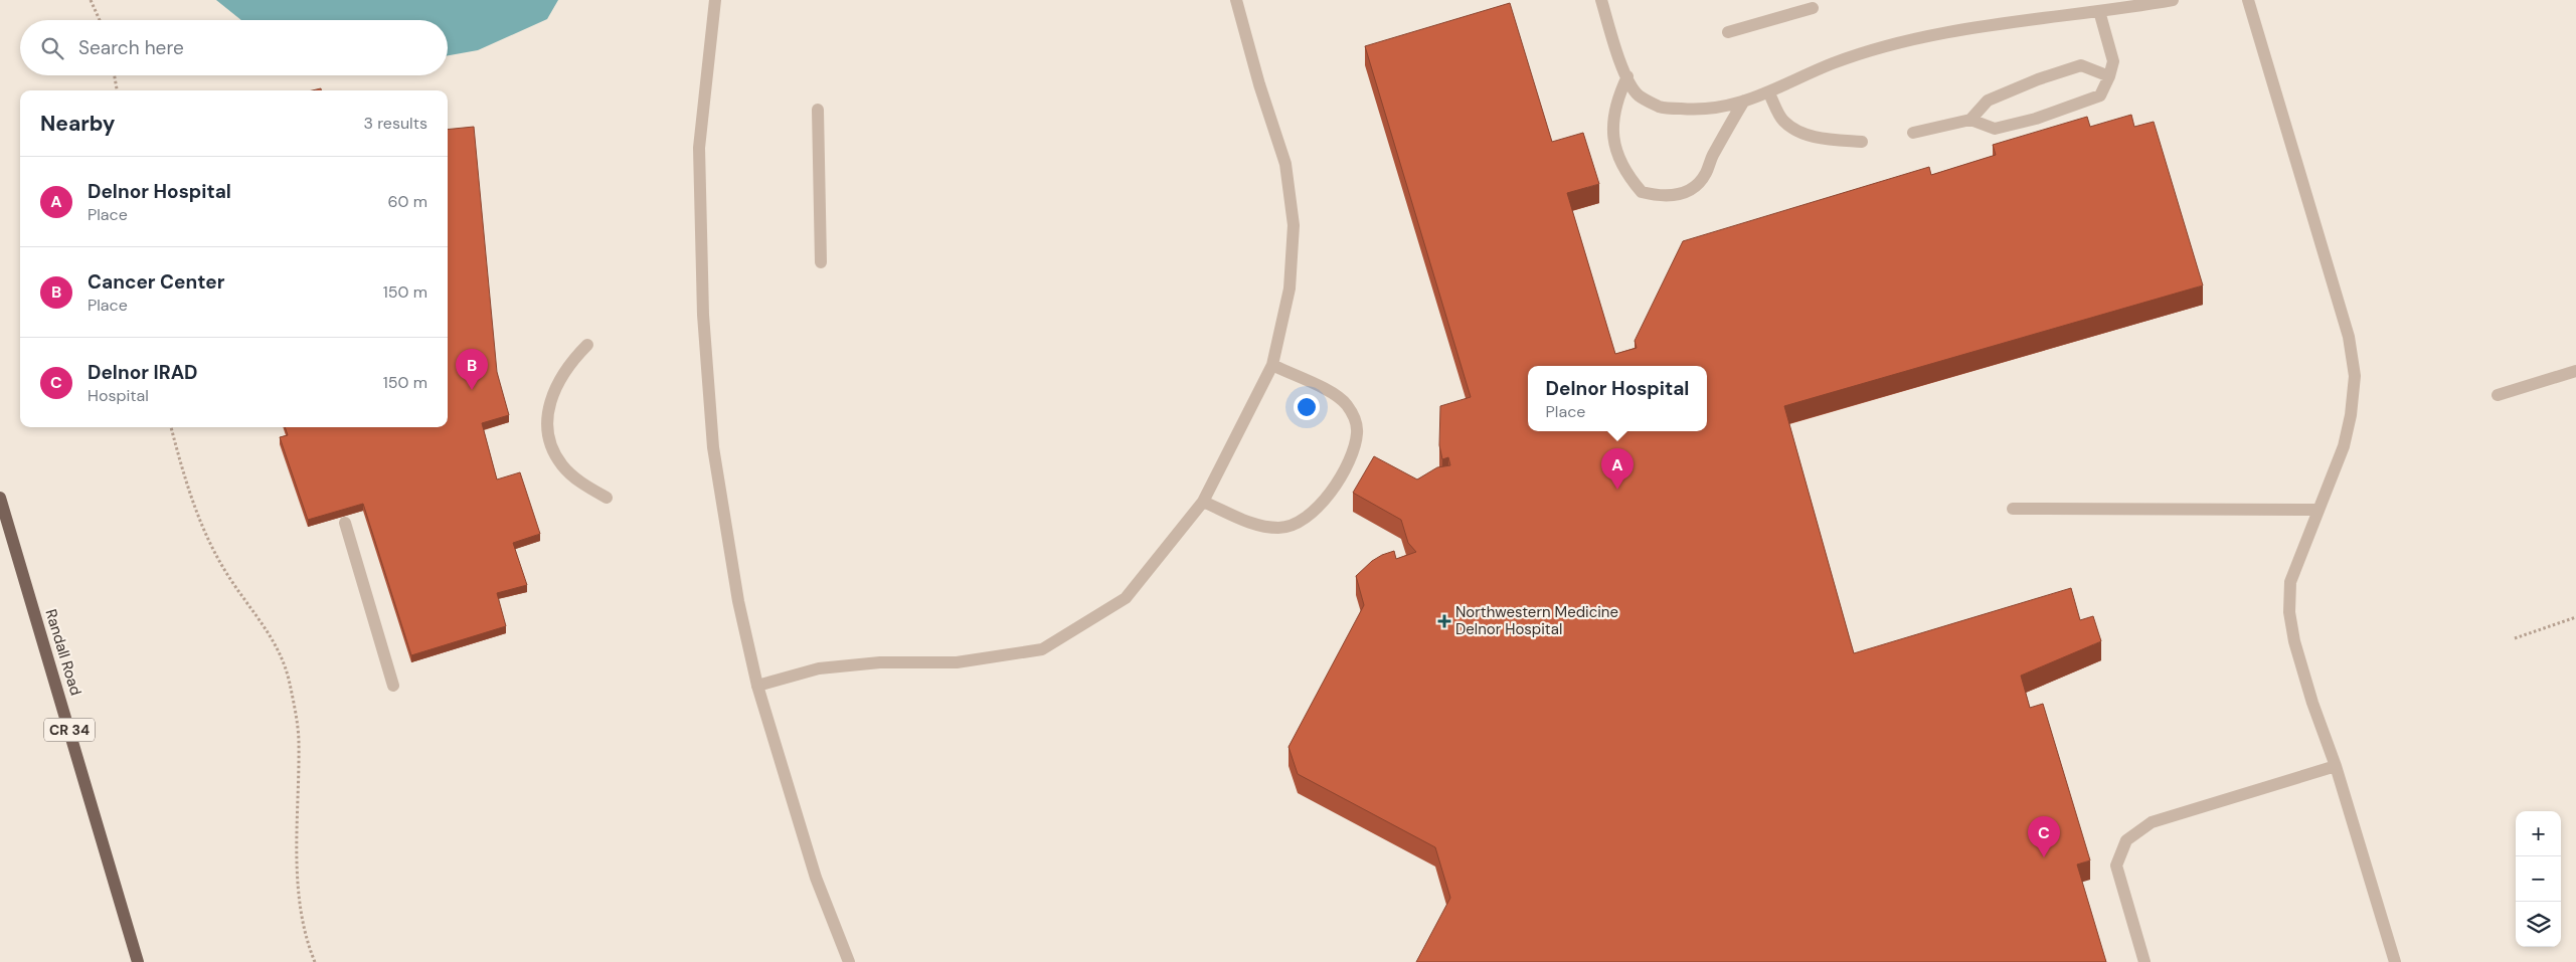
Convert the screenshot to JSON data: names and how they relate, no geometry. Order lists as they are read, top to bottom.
{
  "streets": {
    "main road": ["Randall Road", "CR 34"]
  },
  "places": {
    "health": ["Northwestern Medicine Delnor Hospital"]
  },
  "page": {
    "search": "Search here",
    "heading": ["Nearby", "3 results"],
    "list": [
      {
        "mark": "A",
        "name": "Delnor Hospital",
        "note": "Place",
        "value": "60 m"
      },
      {
        "mark": "B",
        "name": "Cancer Center",
        "note": "Place",
        "value": "150 m"
      },
      {
        "mark": "C",
        "name": "Delnor IRAD",
        "note": "Hospital",
        "value": "150 m"
      }
    ],
    "pins": ["B", "A", "C"],
    "popup": ["Delnor Hospital", "Place"],
    "map_buttons": ["+", "−"]
  }
}
